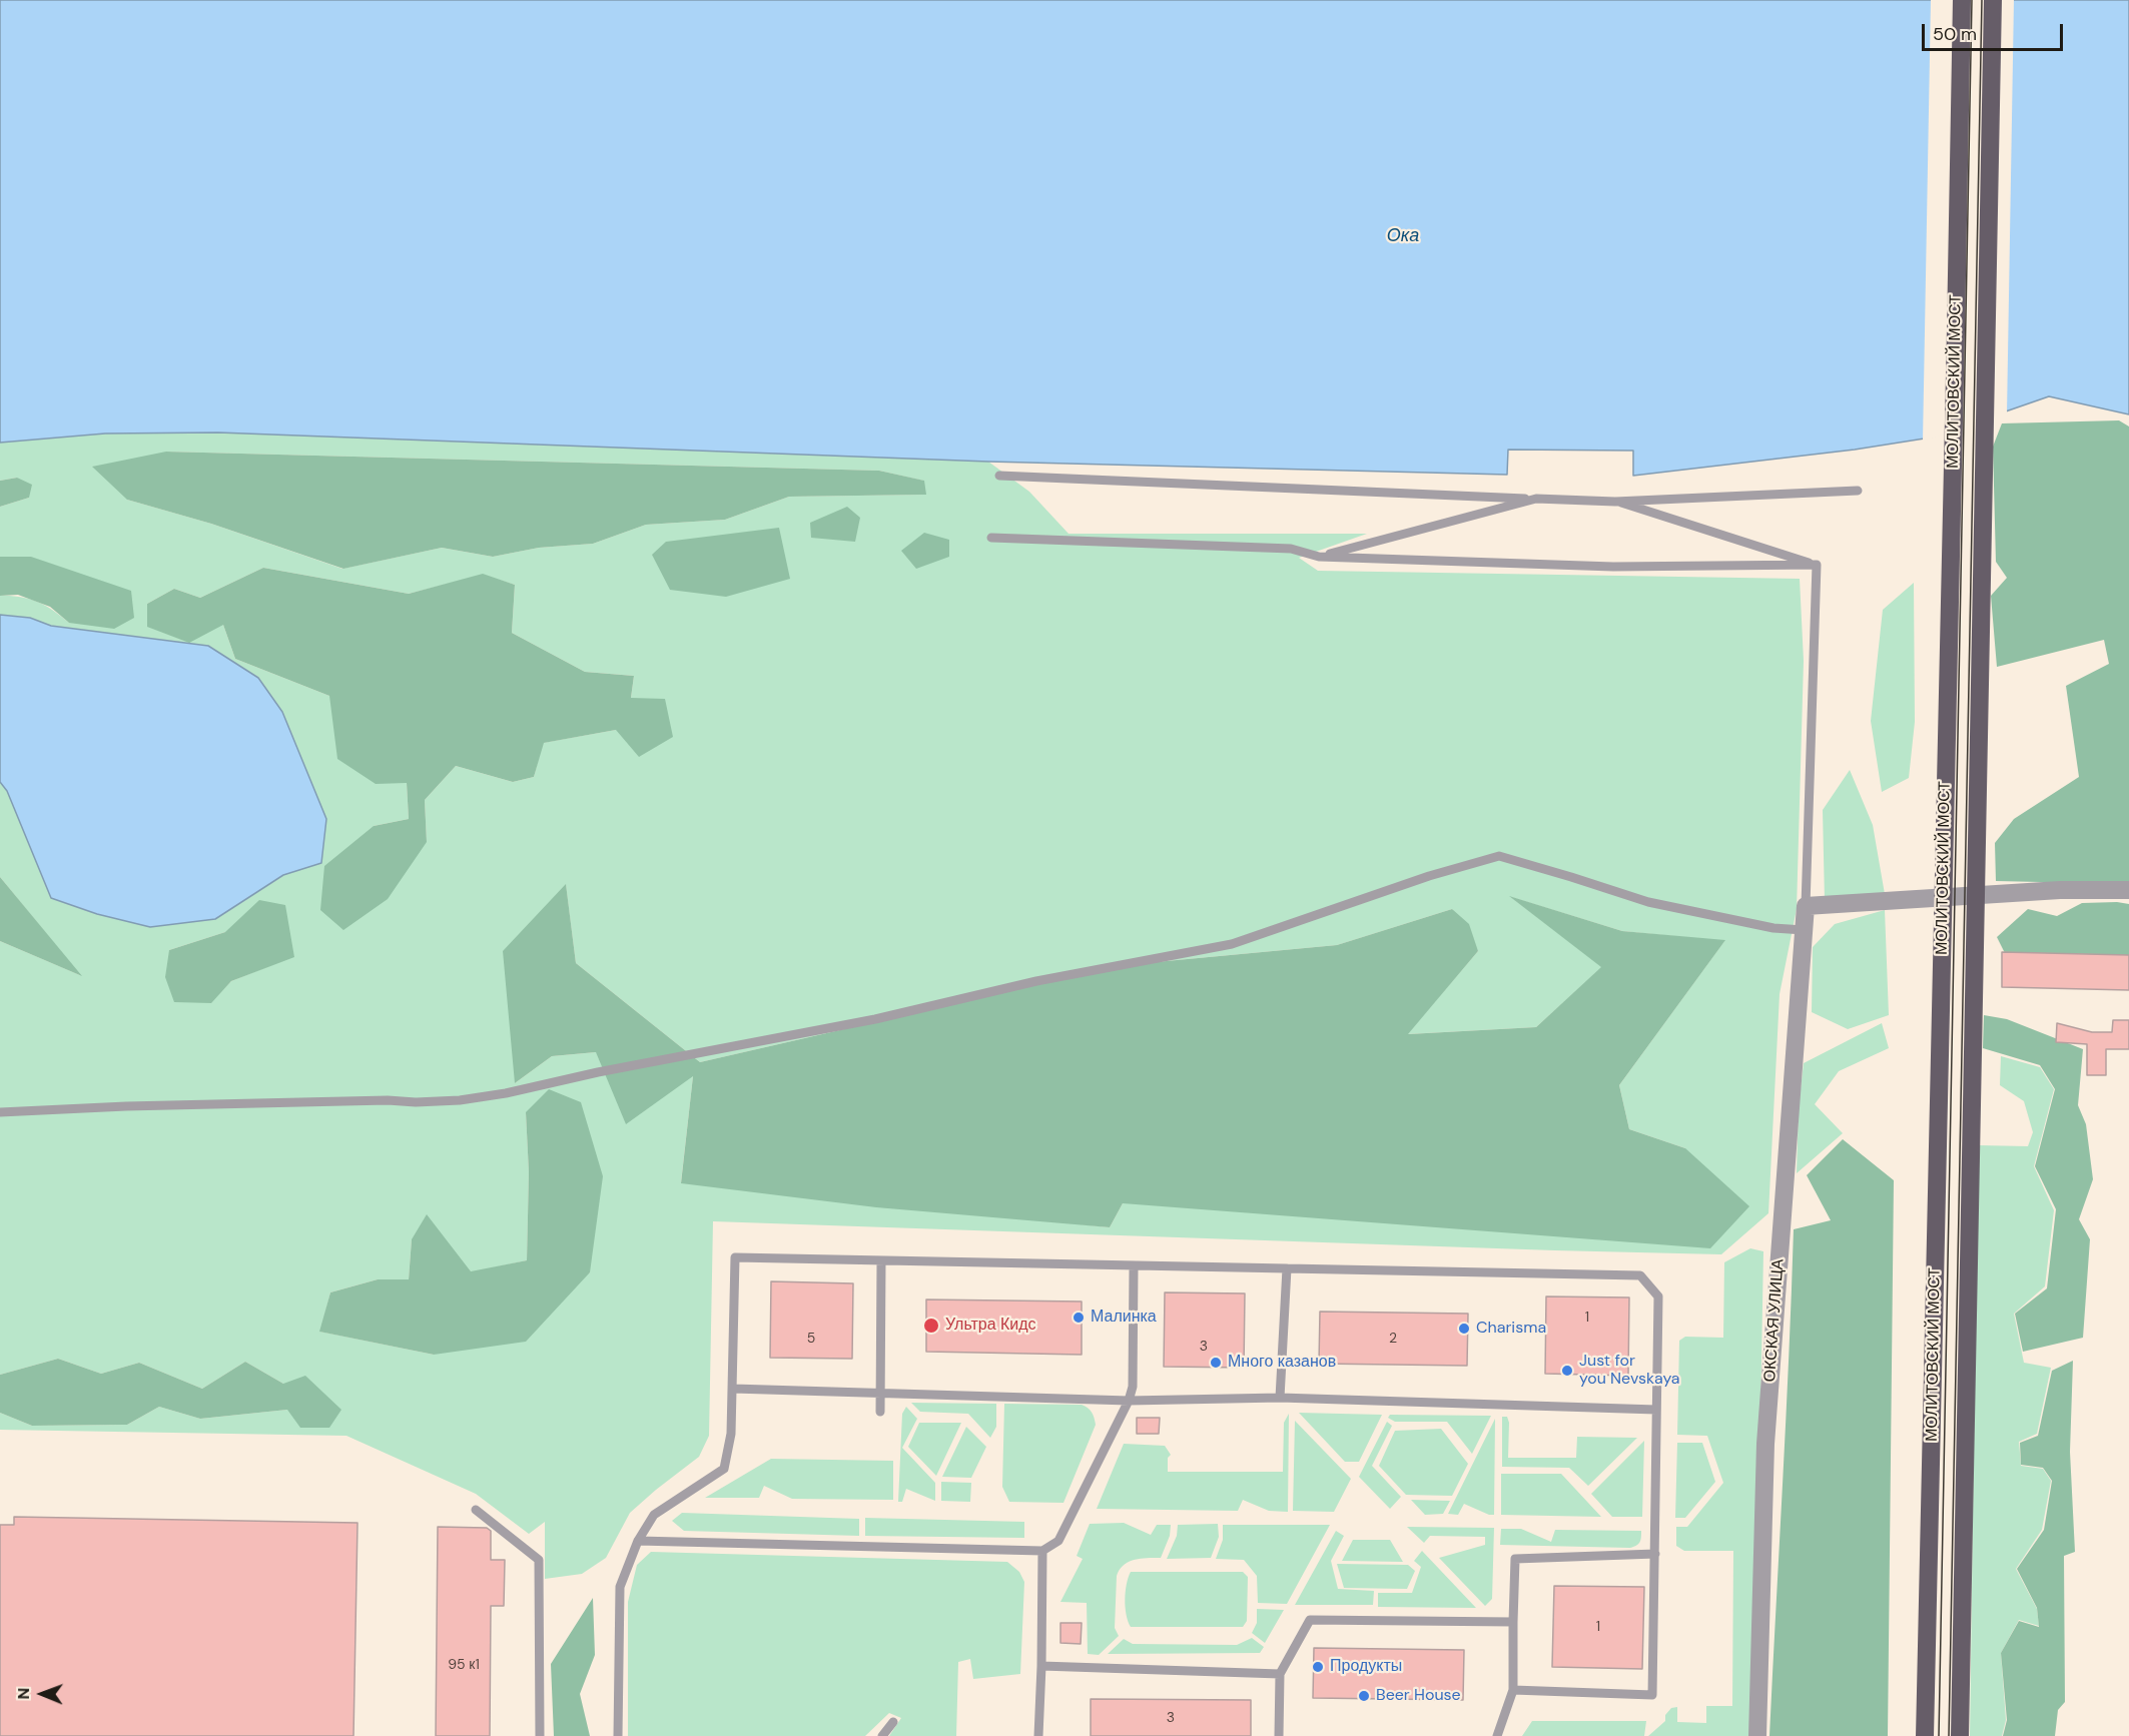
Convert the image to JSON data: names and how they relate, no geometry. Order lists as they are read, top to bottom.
{
  "streets": {
    "main road": ["МОЛИТОВСКИЙ МОСТ"],
    "street": ["ОКСКАЯ УЛИЦА"]
  },
  "water": ["Ока"],
  "places": [
    "Малинка",
    "Ультра Кидс",
    "Charisma",
    "Много казанов",
    "Just for you Nevskaya",
    "Продукты",
    "Beer House"
  ],
  "house_numbers": [
    "1",
    "5",
    "2",
    "3",
    "1",
    "95 к1",
    "3"
  ],
  "scale_bar": "50 m",
  "north": "left"
}
